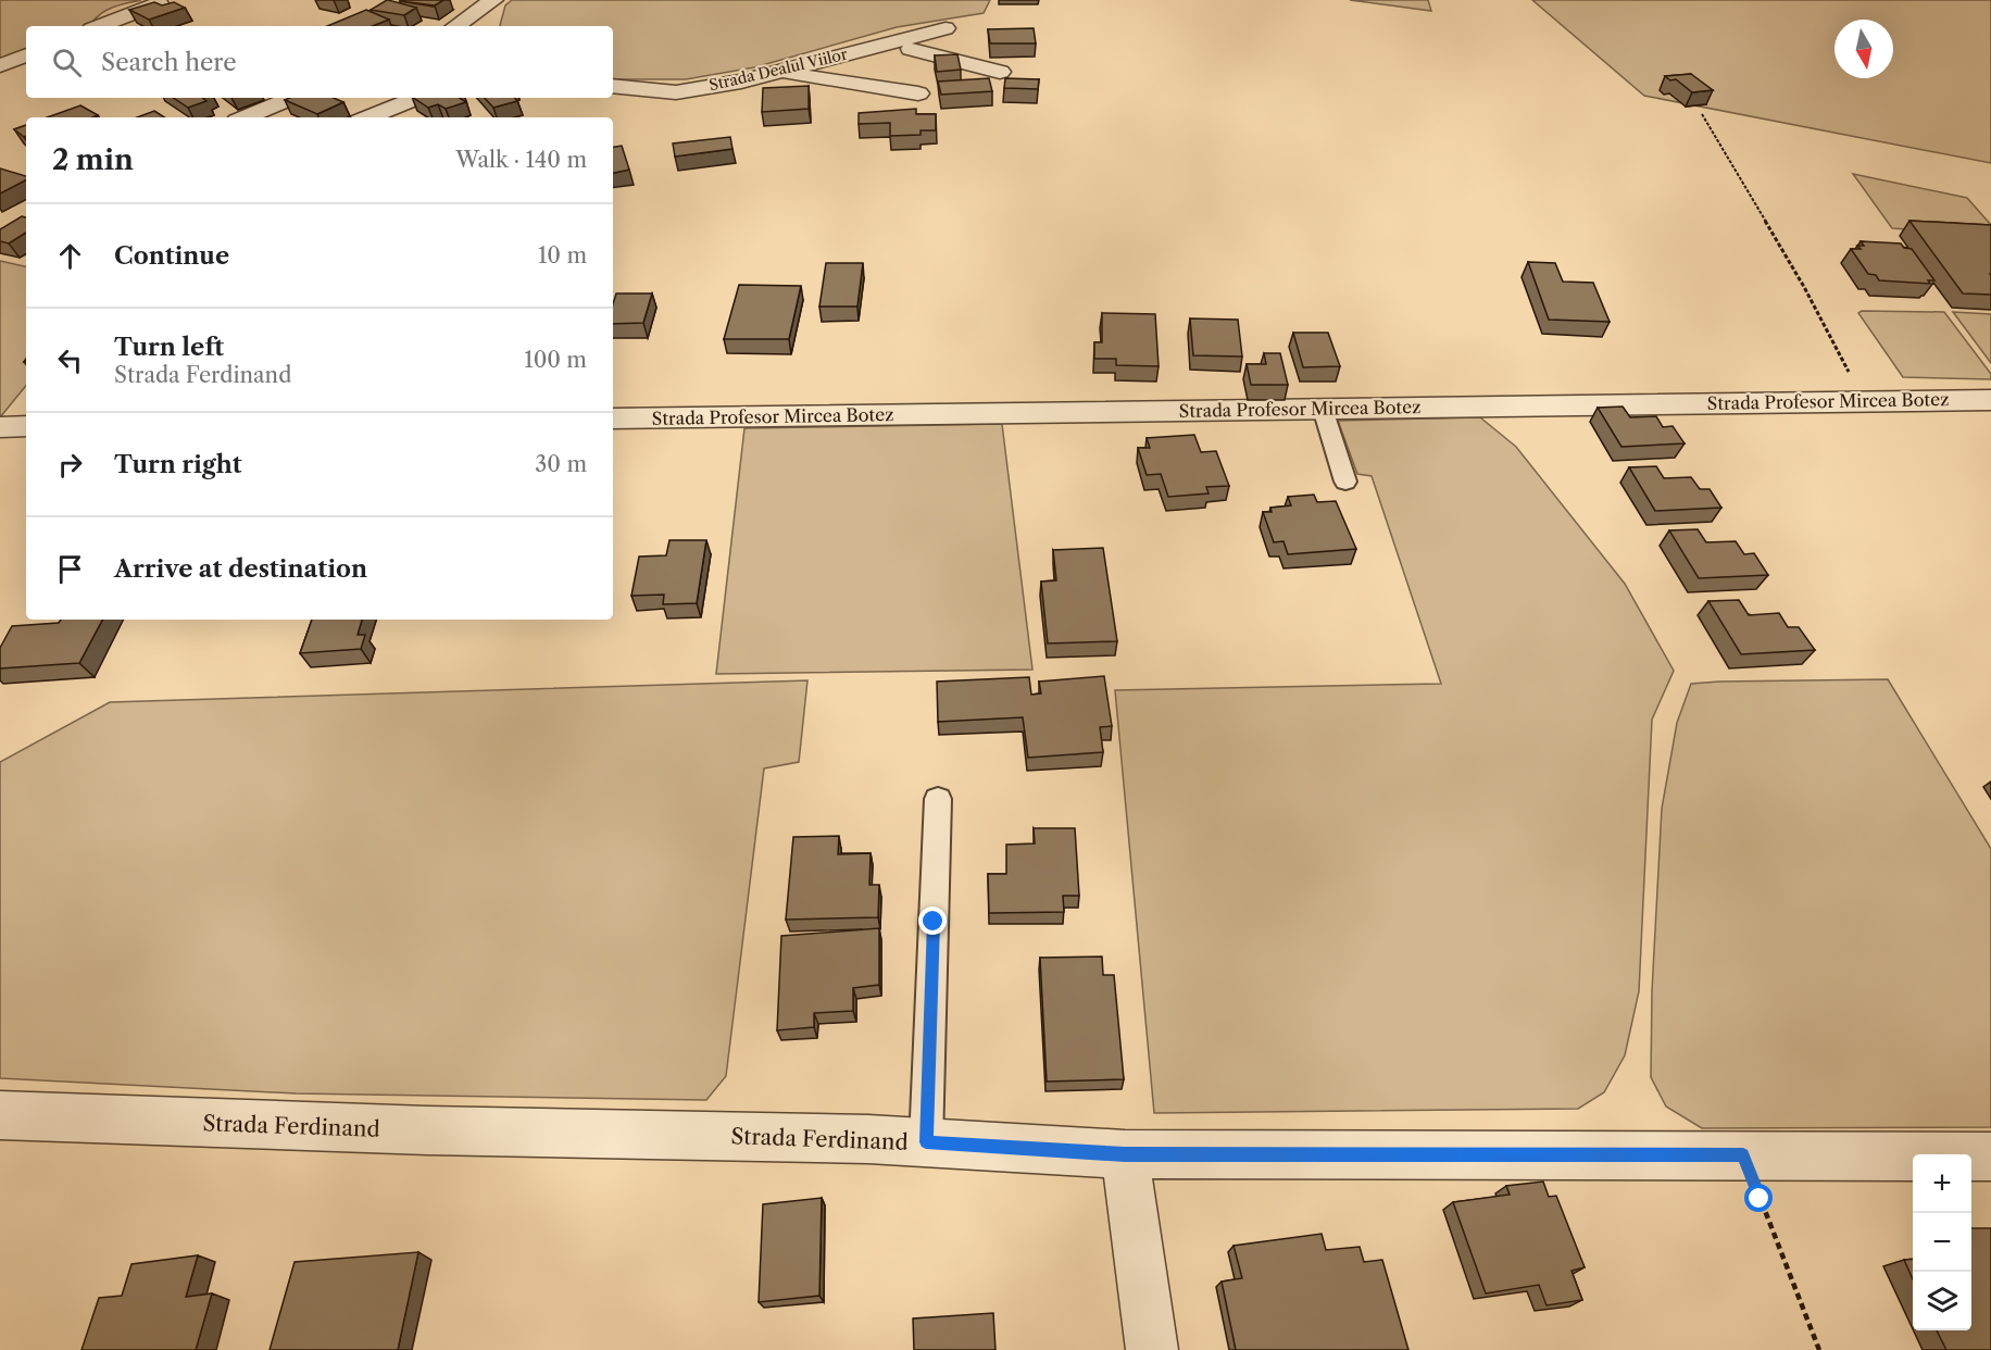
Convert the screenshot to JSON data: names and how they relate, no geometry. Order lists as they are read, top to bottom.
{
  "streets": {
    "street": ["Strada Dealul Viilor", "Strada Profesor Mircea Botez", "Strada Ferdinand"]
  },
  "north": "bottom",
  "page": {
    "search": "Search here",
    "heading": ["2 min", "Walk · 140 m"],
    "list": [
      ["Continue", "10 m"],
      ["Turn left", "Strada Ferdinand", "100 m"],
      ["Turn right", "30 m"],
      "Arrive at destination"
    ],
    "map_buttons": ["+", "−"]
  }
}
